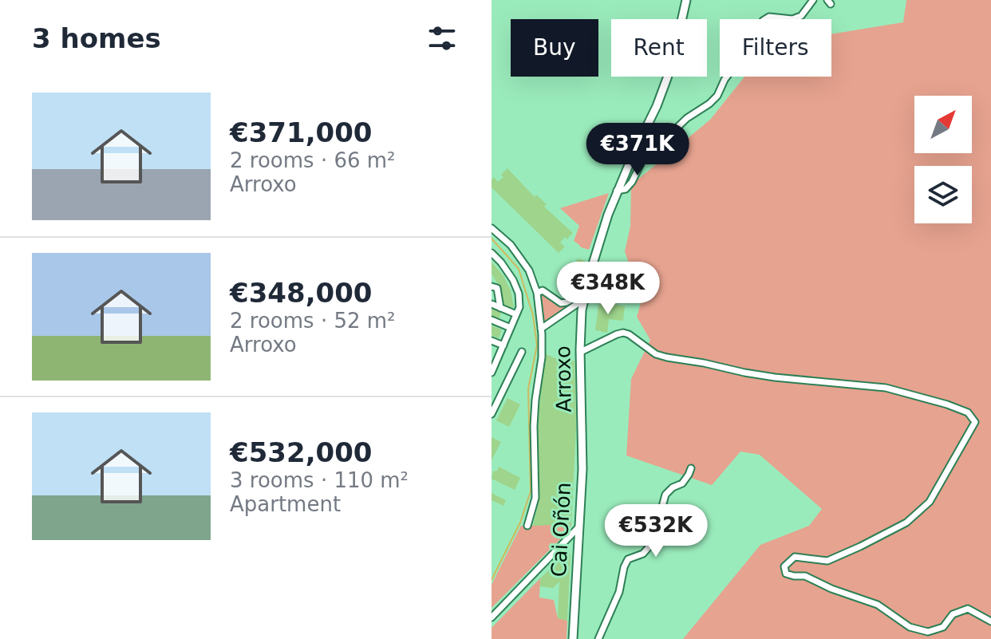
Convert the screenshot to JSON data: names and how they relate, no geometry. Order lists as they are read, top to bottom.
{
  "streets": {
    "street": ["Arroxo", "Cai Oñón"]
  },
  "crossings": [
    ["Arroxo", "Cai Oñón"]
  ],
  "north": "top right",
  "page": {
    "heading": "3 homes",
    "chip": ["Buy", "Rent", "Filters"],
    "list": [
      {
        "name": "€371,000",
        "note": "2 rooms · 66 m² · Arroxo"
      },
      {
        "name": "€348,000",
        "note": "2 rooms · 52 m² · Arroxo"
      },
      {
        "name": "€532,000",
        "note": "3 rooms · 110 m² · Apartment"
      }
    ],
    "price": ["€371K", "€348K", "€532K"]
  }
}
